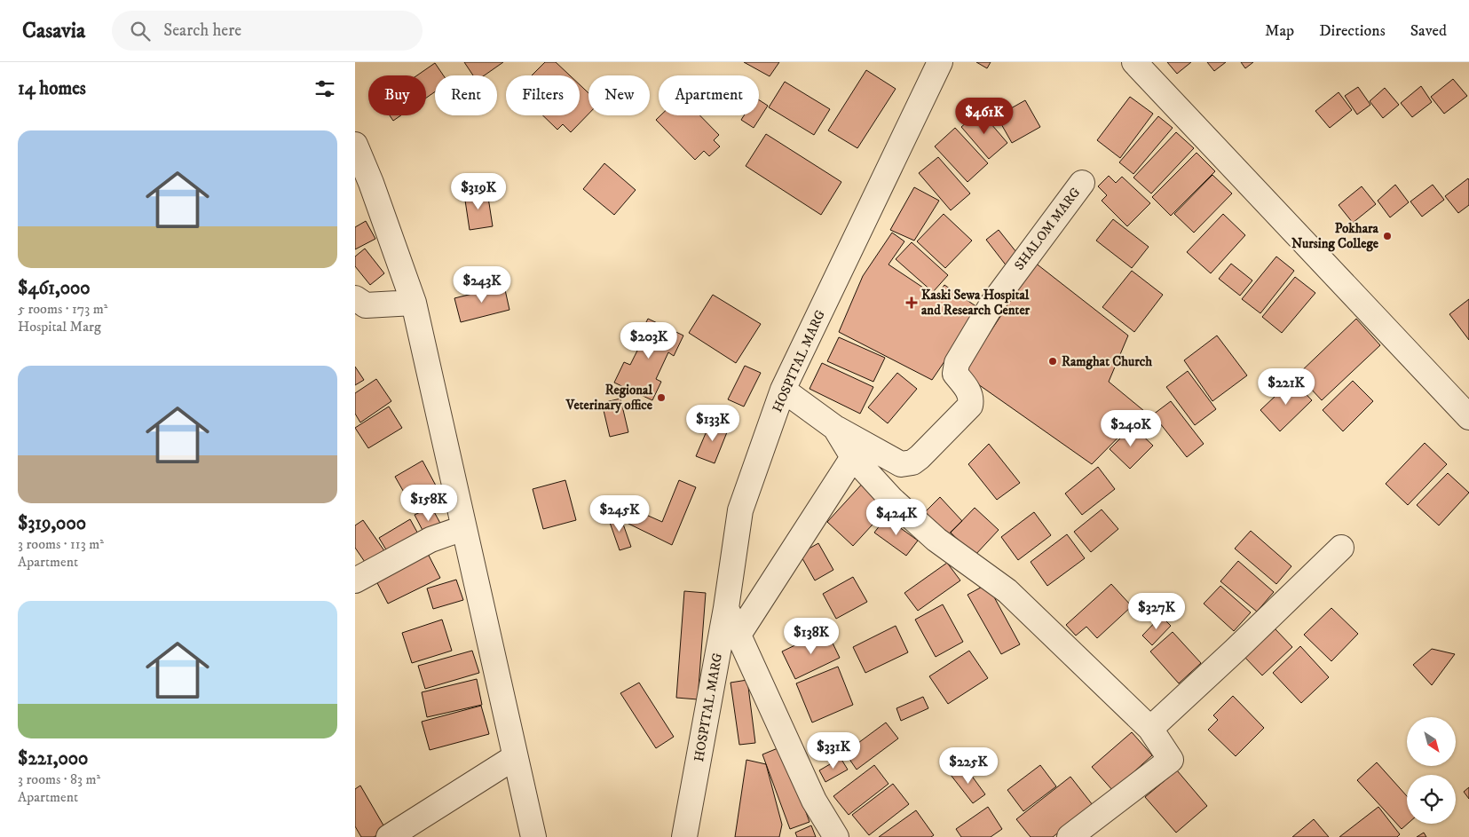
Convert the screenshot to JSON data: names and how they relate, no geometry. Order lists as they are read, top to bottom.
{
  "streets": {
    "street": ["SHALOM MARG", "HOSPITAL MARG"]
  },
  "crossings": [
    ["SHALOM MARG", "HOSPITAL MARG"]
  ],
  "places": {
    "other": ["Pokhara Nursing College", "Ramghat Church", "Regional Veterinary office"],
    "health": ["Kaski Sewa Hospital and Research Center"]
  },
  "north": "bottom right",
  "page": {
    "header": "Casavia",
    "search": "Search here",
    "nav": ["Map", "Directions", "Saved"],
    "heading": "14 homes",
    "chip": [
      "Buy",
      "Rent",
      "Filters",
      "New",
      "Apartment"
    ],
    "price": [
      "$461K",
      "$319K",
      "$243K",
      "$203K",
      "$221K",
      "$133K",
      "$240K",
      "$158K",
      "$245K",
      "$424K",
      "$327K",
      "$138K",
      "$331K",
      "$225K"
    ],
    "list": [
      {
        "name": "$461,000",
        "note": "5 rooms · 173 m² · Hospital Marg"
      },
      {
        "name": "$319,000",
        "note": "3 rooms · 113 m² · Apartment"
      },
      {
        "name": "$221,000",
        "note": "3 rooms · 83 m² · Apartment"
      }
    ]
  }
}
